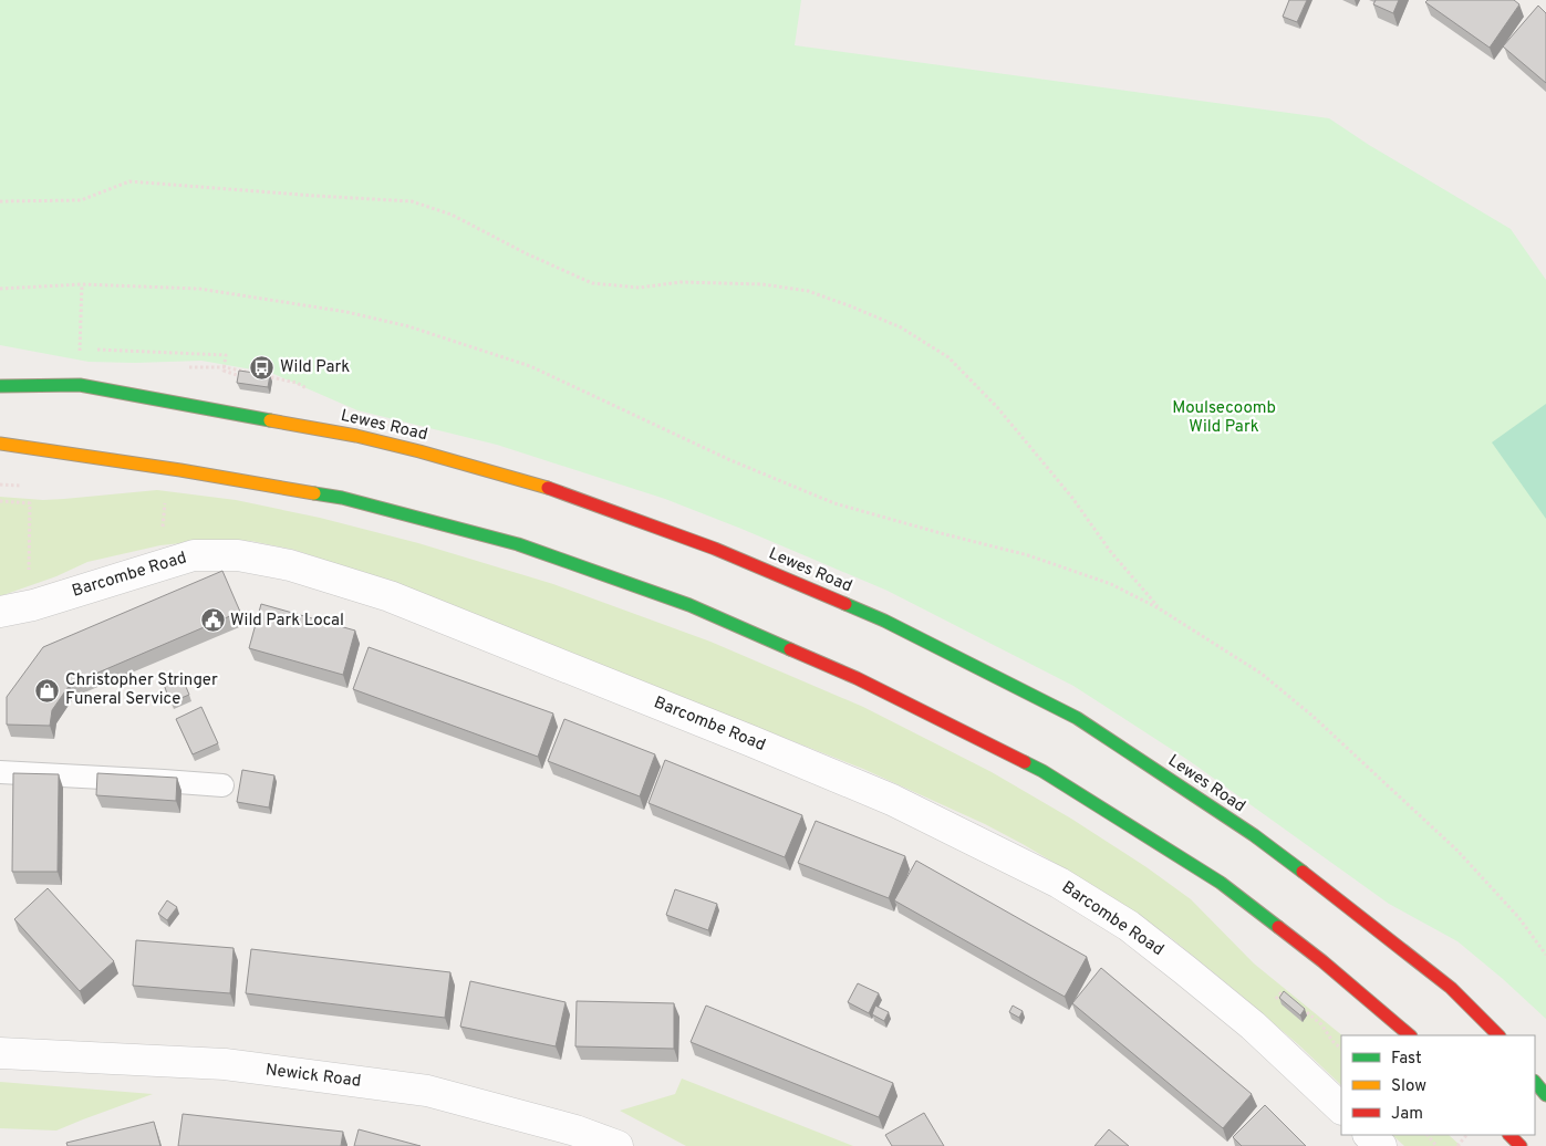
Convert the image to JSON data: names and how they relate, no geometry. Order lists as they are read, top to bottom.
{
  "streets": {
    "main road": ["Lewes Road"],
    "street": ["Barcombe Road", "Newick Road"]
  },
  "parks": ["Moulsecoomb Wild Park"],
  "places": {
    "bus stop": ["Wild Park"],
    "public building": ["Wild Park Local"],
    "shop": ["Christopher Stringer Funeral Service"]
  },
  "legend": ["Fast", "Slow", "Jam"]
}
